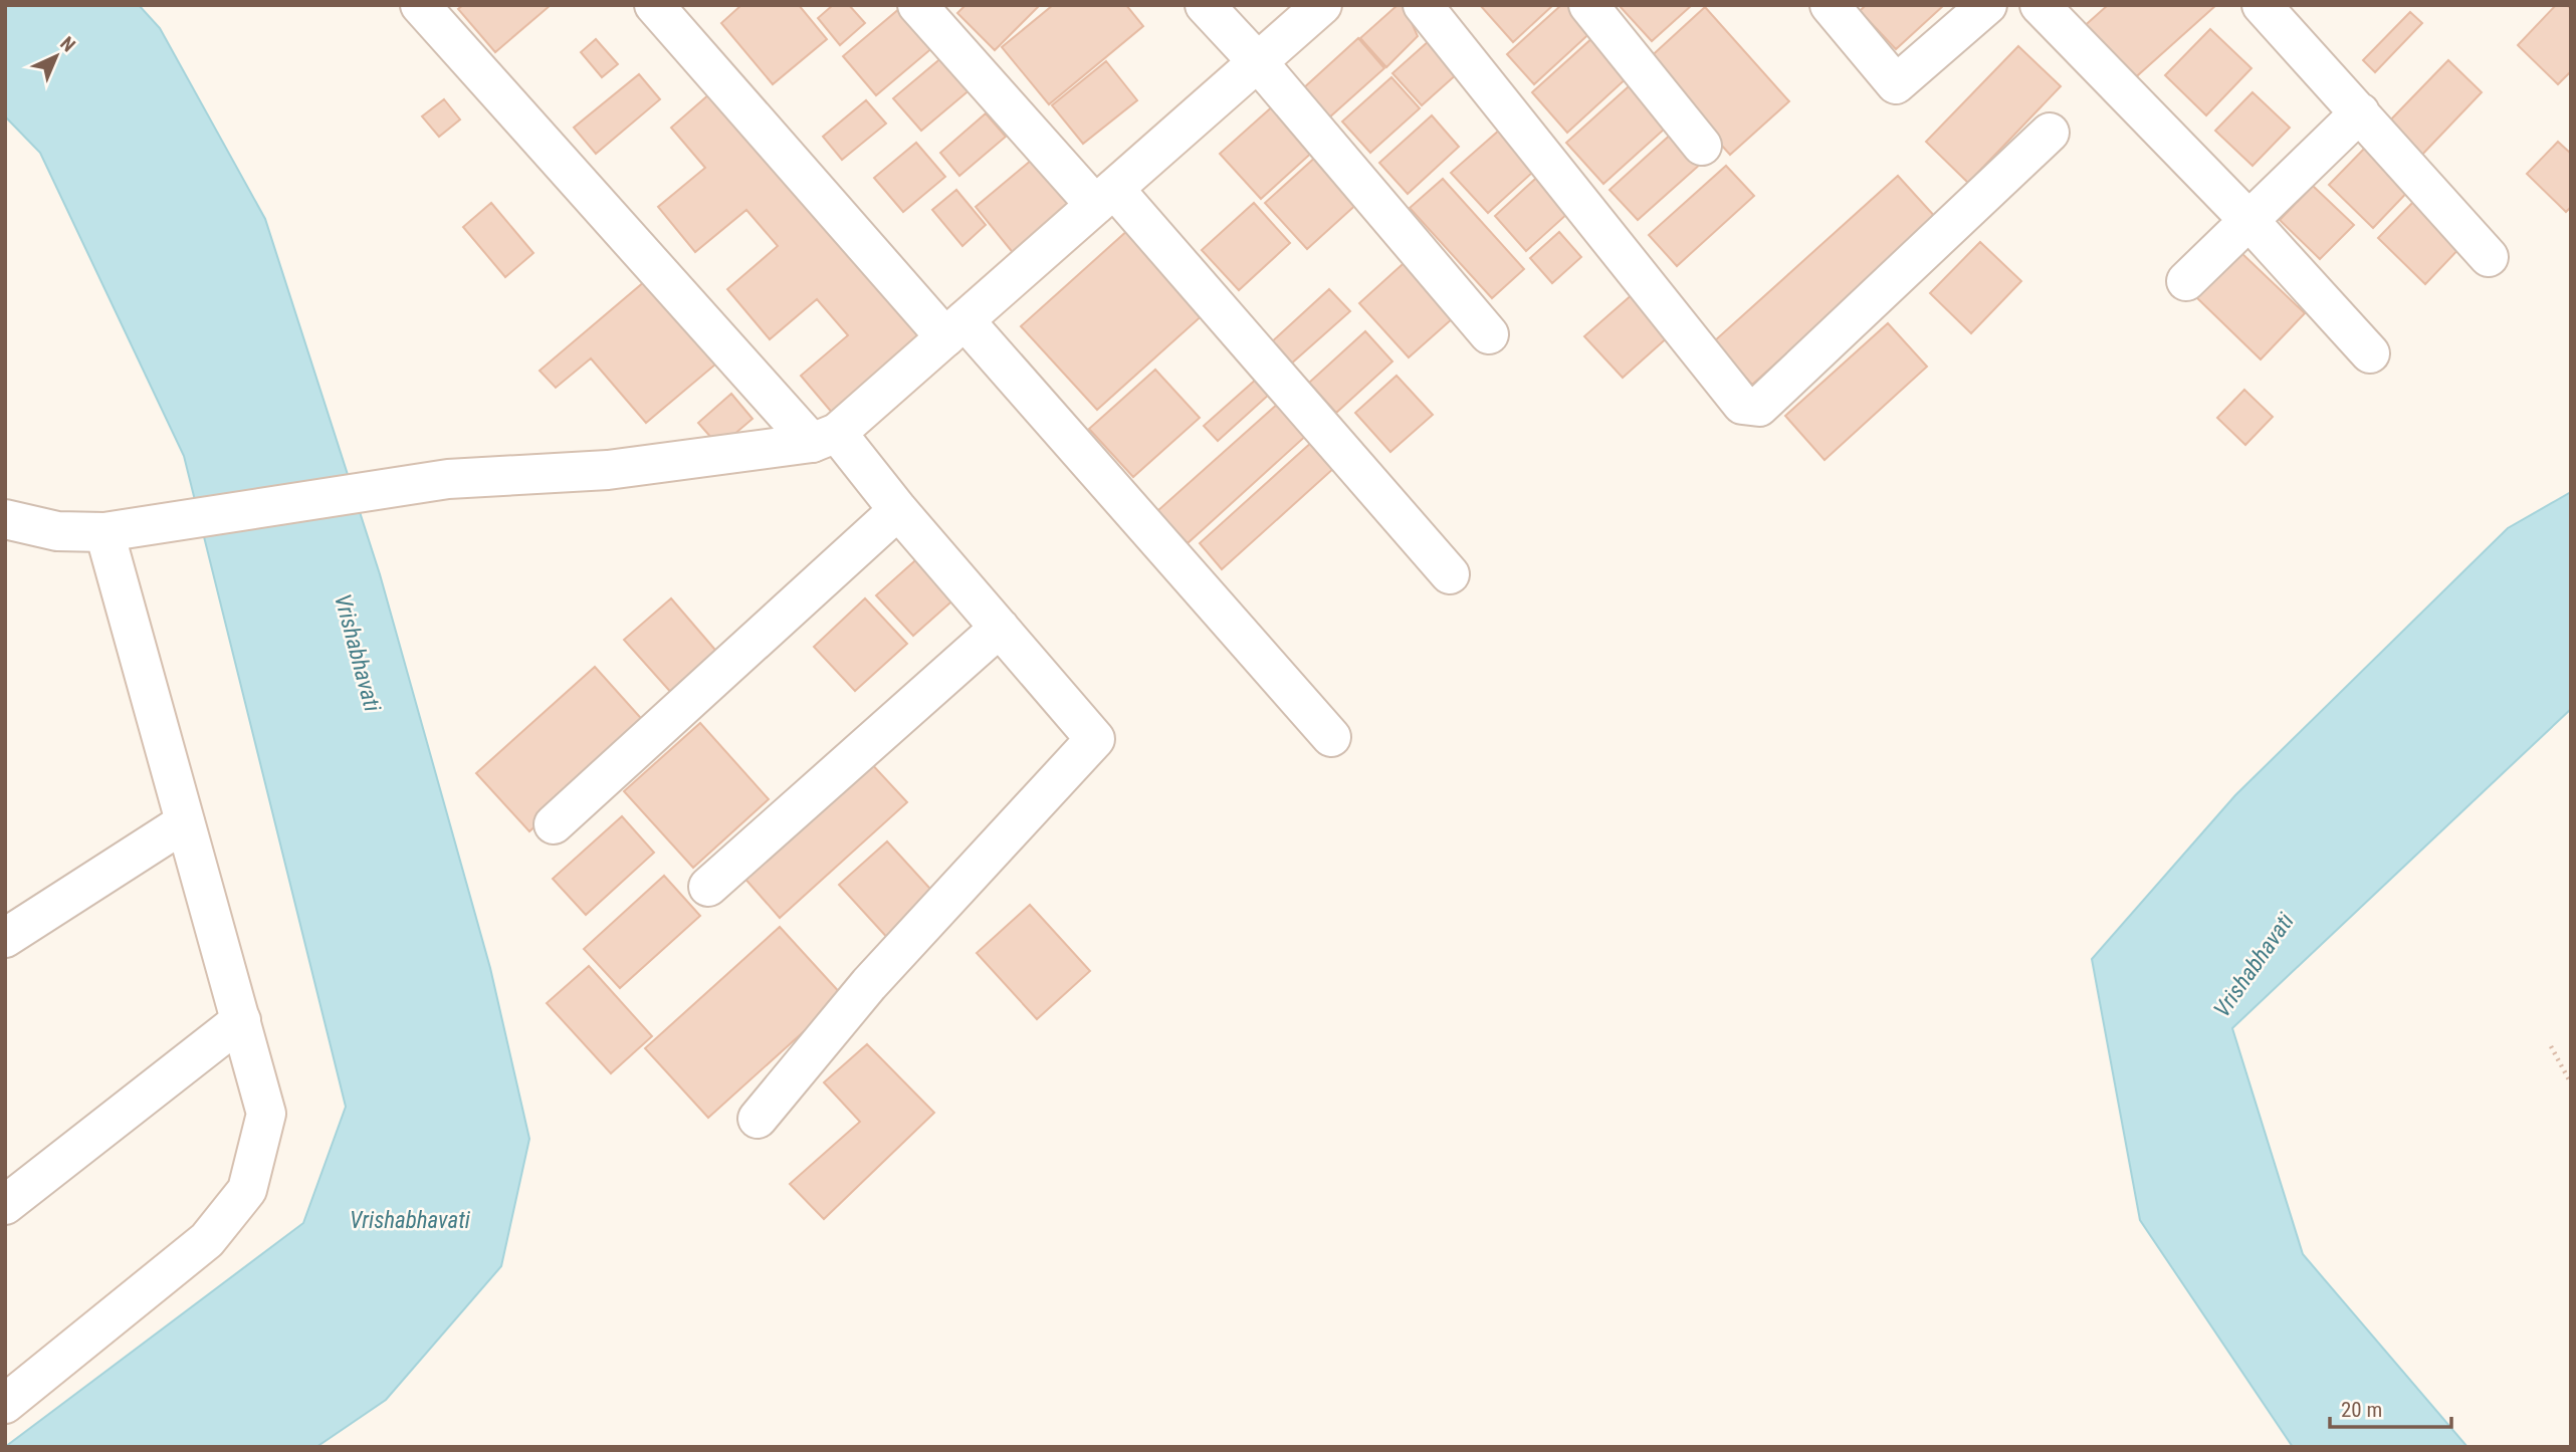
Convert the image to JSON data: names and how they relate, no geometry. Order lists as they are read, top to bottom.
{
  "water": ["Vrishabhavati"],
  "scale_bar": "20 m",
  "north": "top right"
}
